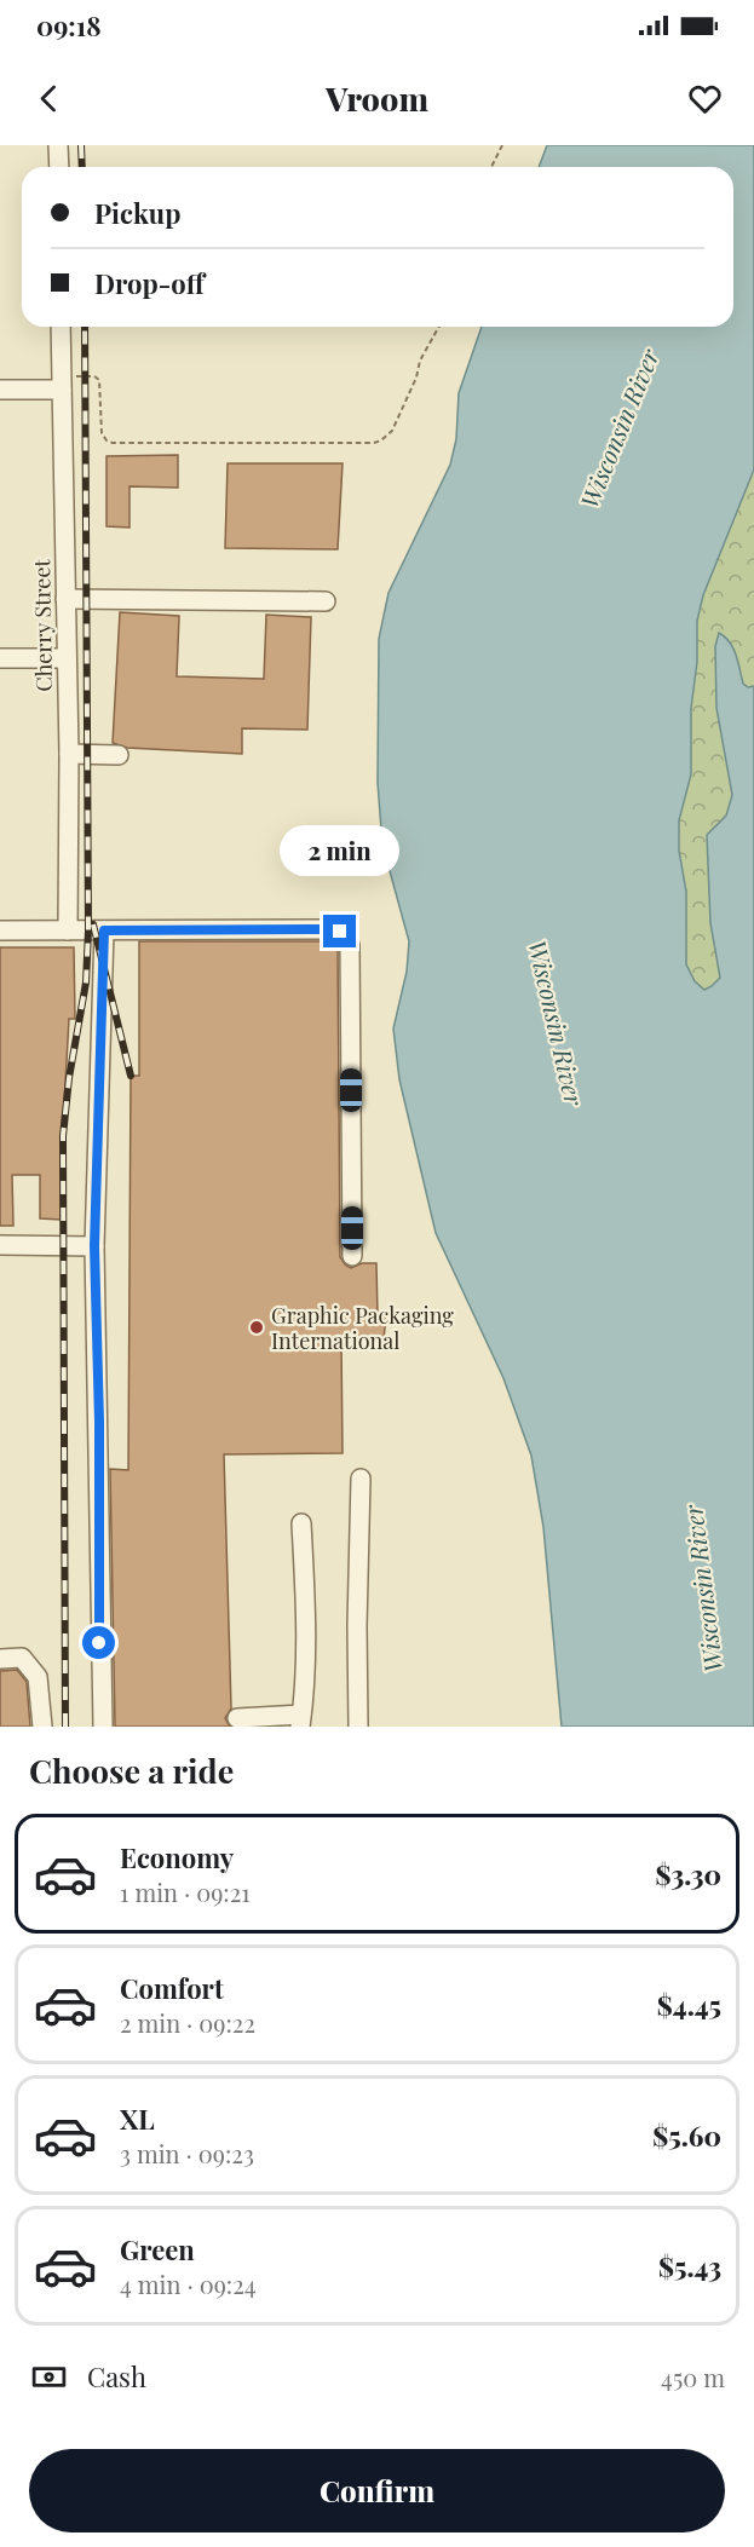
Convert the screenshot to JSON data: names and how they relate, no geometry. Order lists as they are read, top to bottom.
{
  "streets": {
    "street": ["Cherry Street"]
  },
  "water": ["Wisconsin River"],
  "places": ["Graphic Packaging International"],
  "page": {
    "status": "09:18",
    "header": "Vroom",
    "banner": ["Pickup", "Drop-off"],
    "bubble": "2 min",
    "heading": "Choose a ride",
    "list": [
      {
        "name": "Economy",
        "note": "1 min · 09:21",
        "value": "$3.30"
      },
      {
        "name": "Comfort",
        "note": "2 min · 09:22",
        "value": "$4.45"
      },
      {
        "name": "XL",
        "note": "3 min · 09:23",
        "value": "$5.60"
      },
      {
        "name": "Green",
        "note": "4 min · 09:24",
        "value": "$5.43"
      }
    ],
    "pay": ["Cash", "450 m"],
    "buttons": "Confirm"
  }
}
